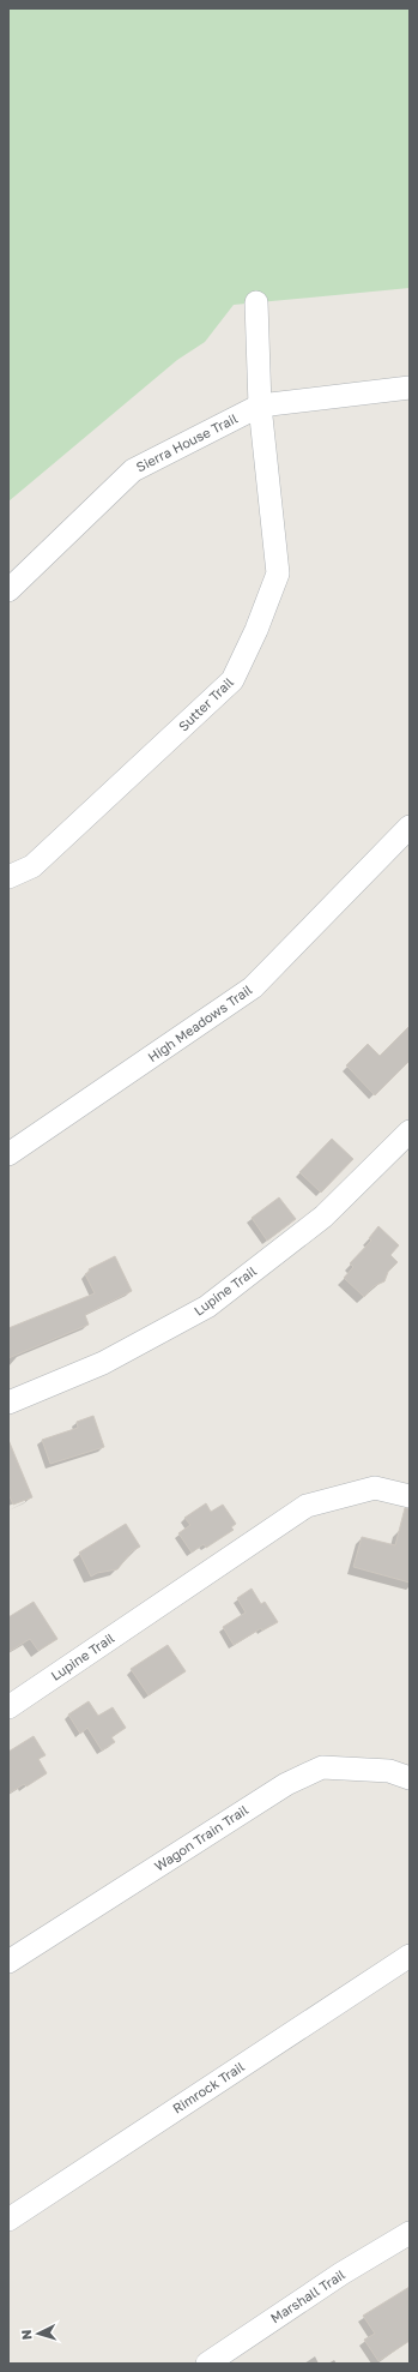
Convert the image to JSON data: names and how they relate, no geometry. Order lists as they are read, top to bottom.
{
  "streets": {
    "street": [
      "Sierra House Trail",
      "Sutter Trail",
      "High Meadows Trail",
      "Lupine Trail",
      "Wagon Train Trail",
      "Rimrock Trail",
      "Marshall Trail"
    ]
  },
  "crossings": [
    ["Sierra House Trail", "Sutter Trail"]
  ],
  "north": "left"
}
